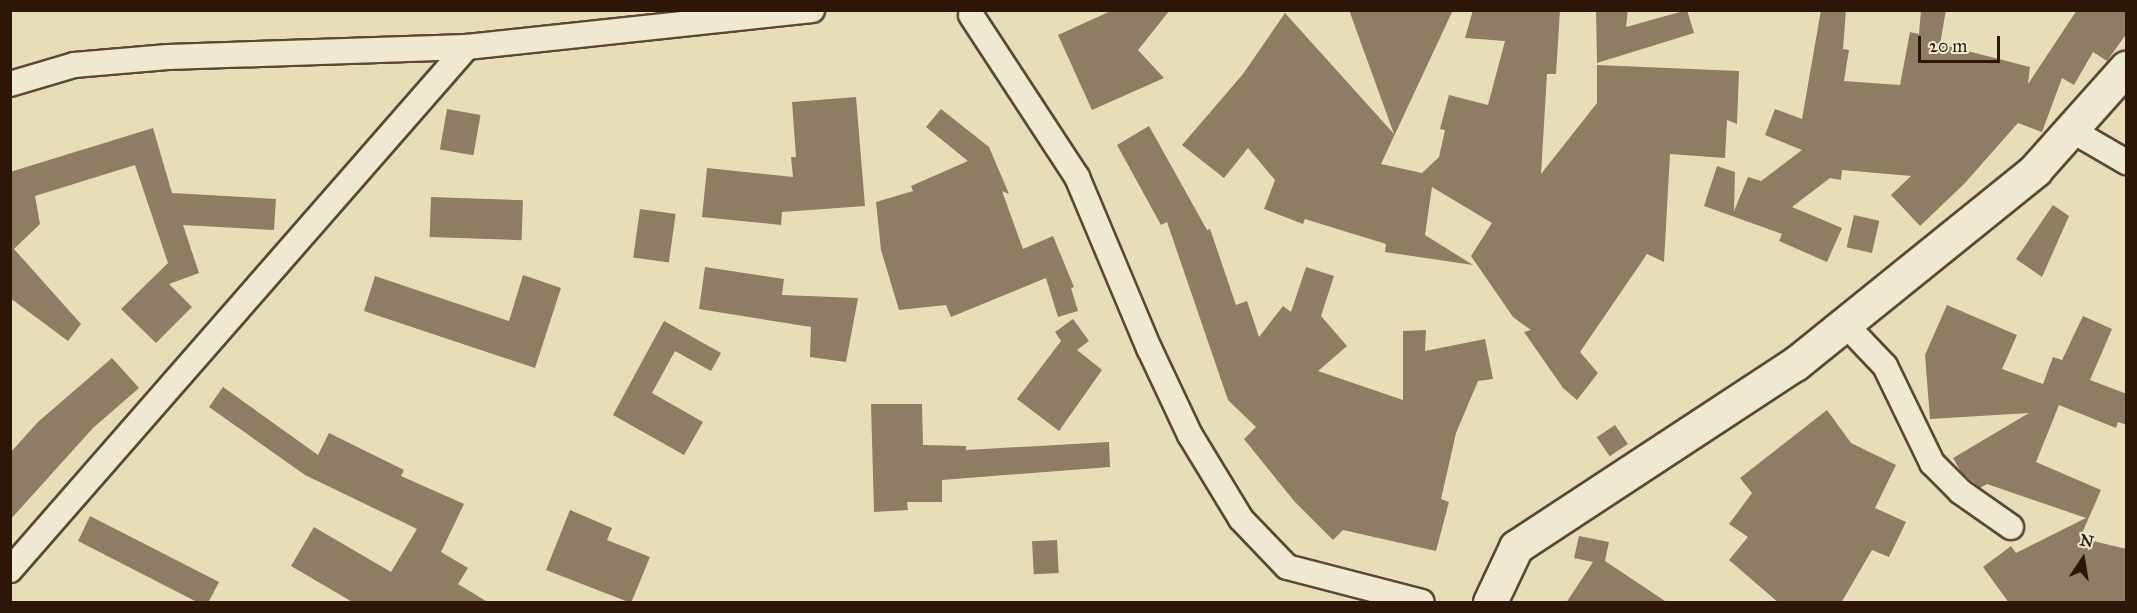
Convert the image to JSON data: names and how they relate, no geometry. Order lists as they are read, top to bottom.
{
  "scale_bar": "20 m",
  "north": "top"
}
